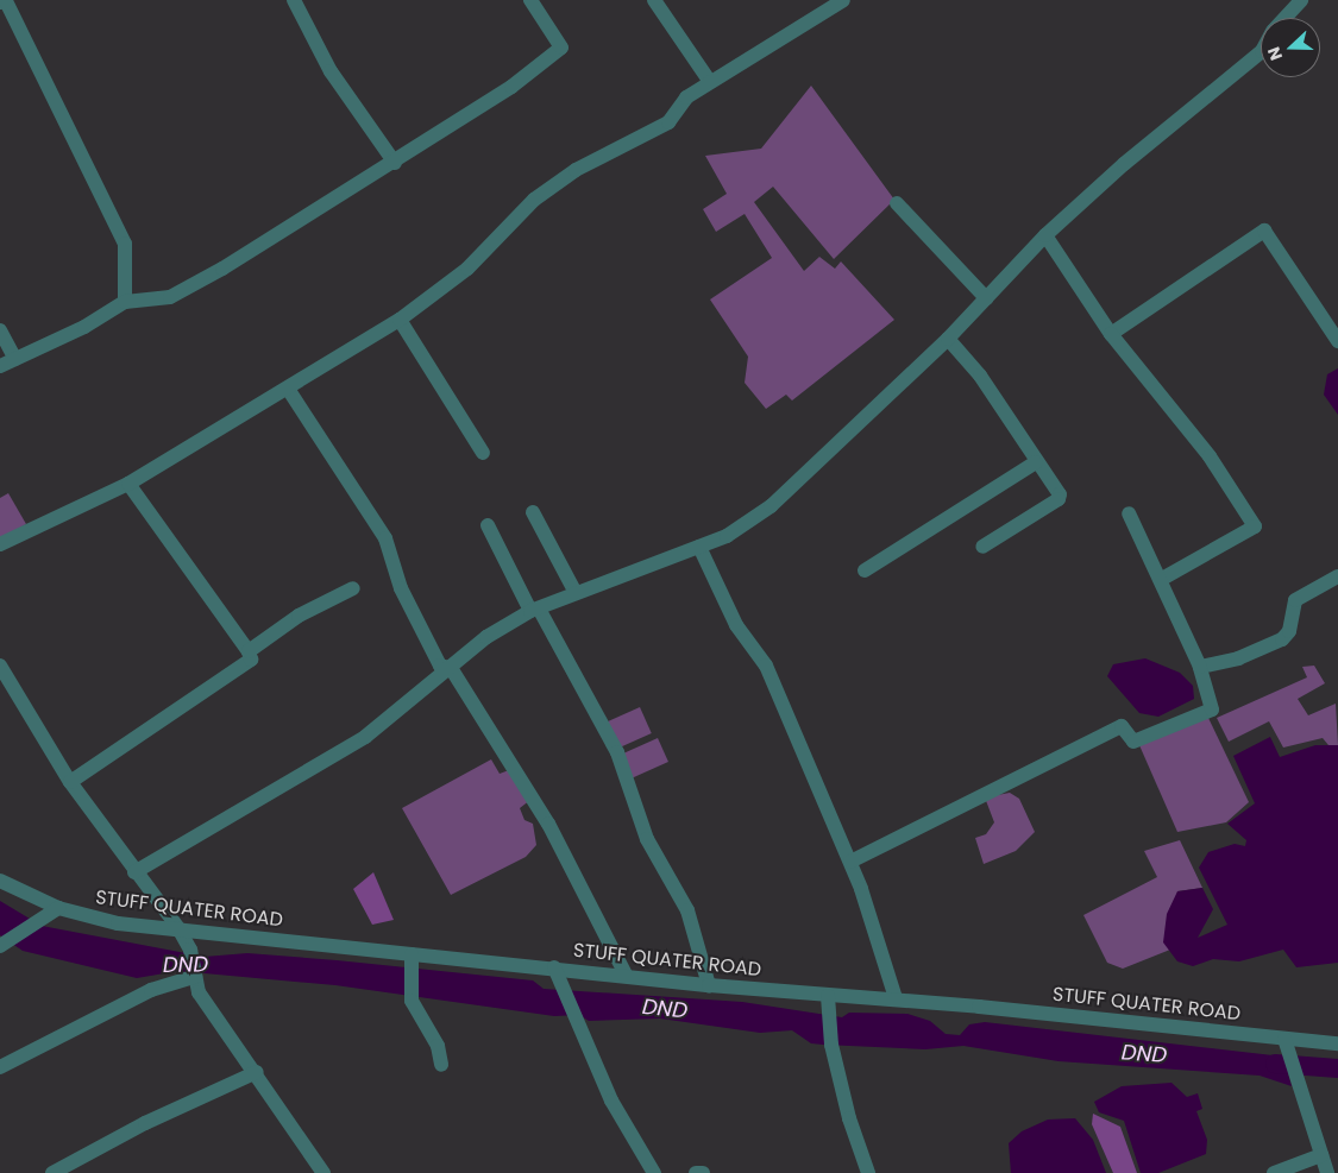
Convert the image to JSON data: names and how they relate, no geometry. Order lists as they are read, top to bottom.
{
  "streets": {
    "street": ["STUFF QUATER ROAD"]
  },
  "water": ["DND"],
  "north": "left"
}
